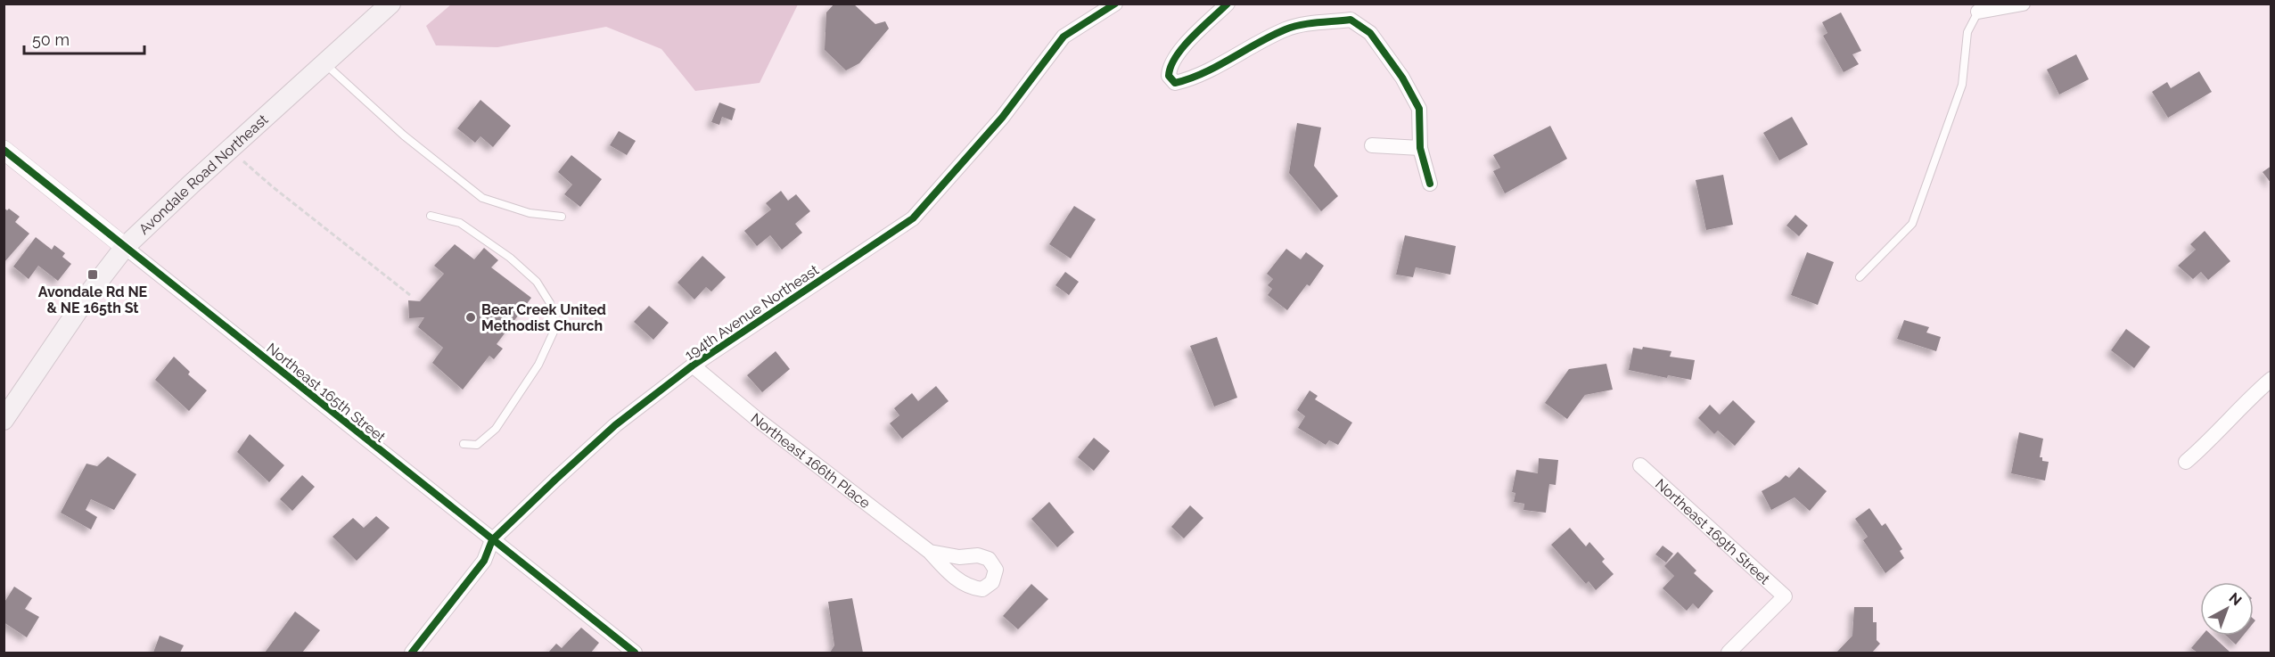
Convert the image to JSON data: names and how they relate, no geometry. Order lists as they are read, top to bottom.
{
  "streets": {
    "main road": ["Avondale Road Northeast"],
    "street": [
      "194th Avenue Northeast",
      "Northeast 165th Street",
      "Northeast 166th Place",
      "Northeast 169th Street"
    ]
  },
  "crossings": [
    ["Avondale Road Northeast", "Northeast 165th Street"],
    ["194th Avenue Northeast", "Northeast 165th Street"],
    ["194th Avenue Northeast", "Northeast 166th Place"]
  ],
  "places": {
    "transit": ["Avondale Rd NE & NE 165th St"],
    "other": ["Bear Creek United Methodist Church"]
  },
  "scale_bar": "50 m",
  "north": "top right"
}
